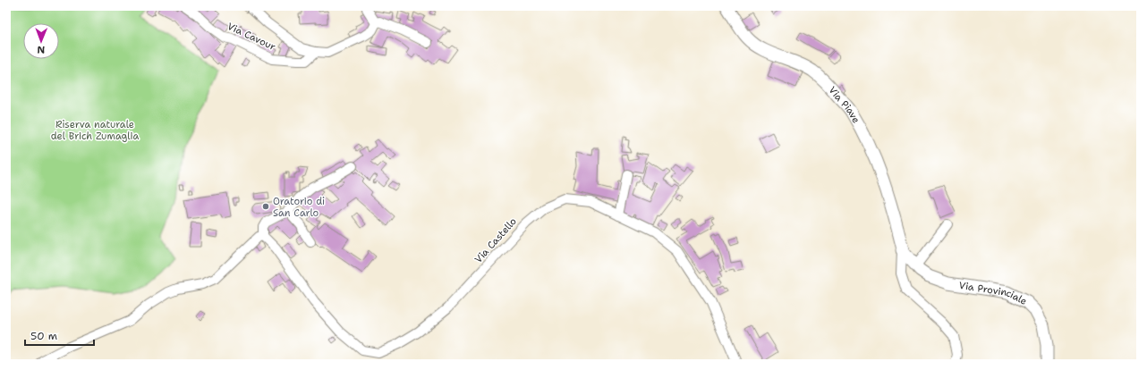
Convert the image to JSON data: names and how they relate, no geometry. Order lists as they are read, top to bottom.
{
  "streets": {
    "street": [
      "Via Cavour",
      "Via Piave",
      "Via Castello",
      "Via Provinciale"
    ]
  },
  "crossings": [
    ["Via Piave", "Via Provinciale"]
  ],
  "parks": ["Riserva naturale del Brich Zumaglia"],
  "places": ["Oratorio di San Carlo"],
  "scale_bar": "50 m",
  "north": "bottom"
}
